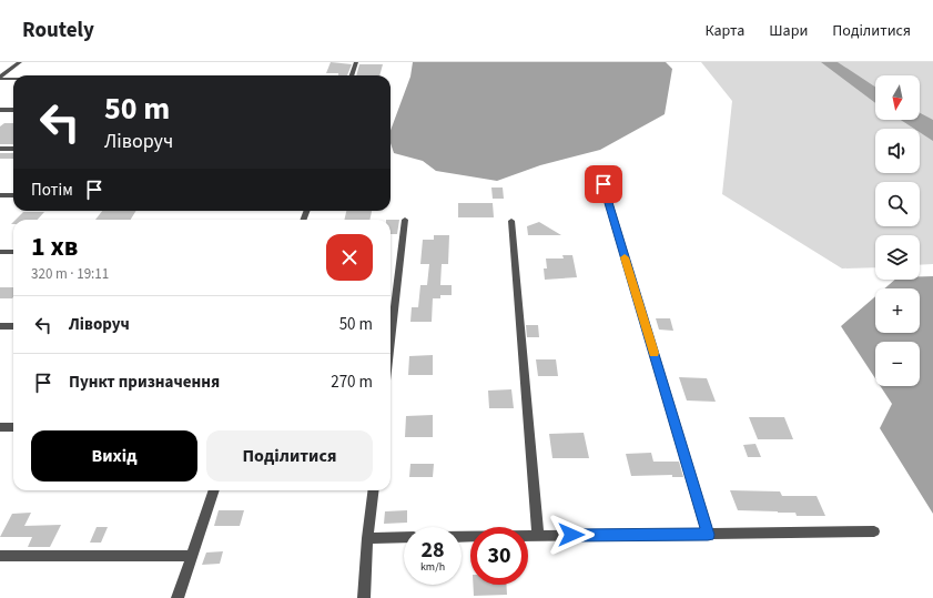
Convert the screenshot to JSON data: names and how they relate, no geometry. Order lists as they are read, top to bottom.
{
  "north": "bottom",
  "page": {
    "header": "Routely",
    "nav": ["Карта", "Шари", "Поділитися"],
    "map_buttons": ["+", "−"],
    "turn": ["50 m", "Ліворуч"],
    "then": "Потім",
    "heading": ["1 хв", "320 m · 19:11"],
    "list": [
      {
        "name": "Ліворуч",
        "value": "50 m"
      },
      {
        "name": "Пункт призначення",
        "value": "270 m"
      }
    ],
    "buttons": ["Вихід", "Поділитися"],
    "speed": "28 km/h",
    "limit": "30"
  }
}
